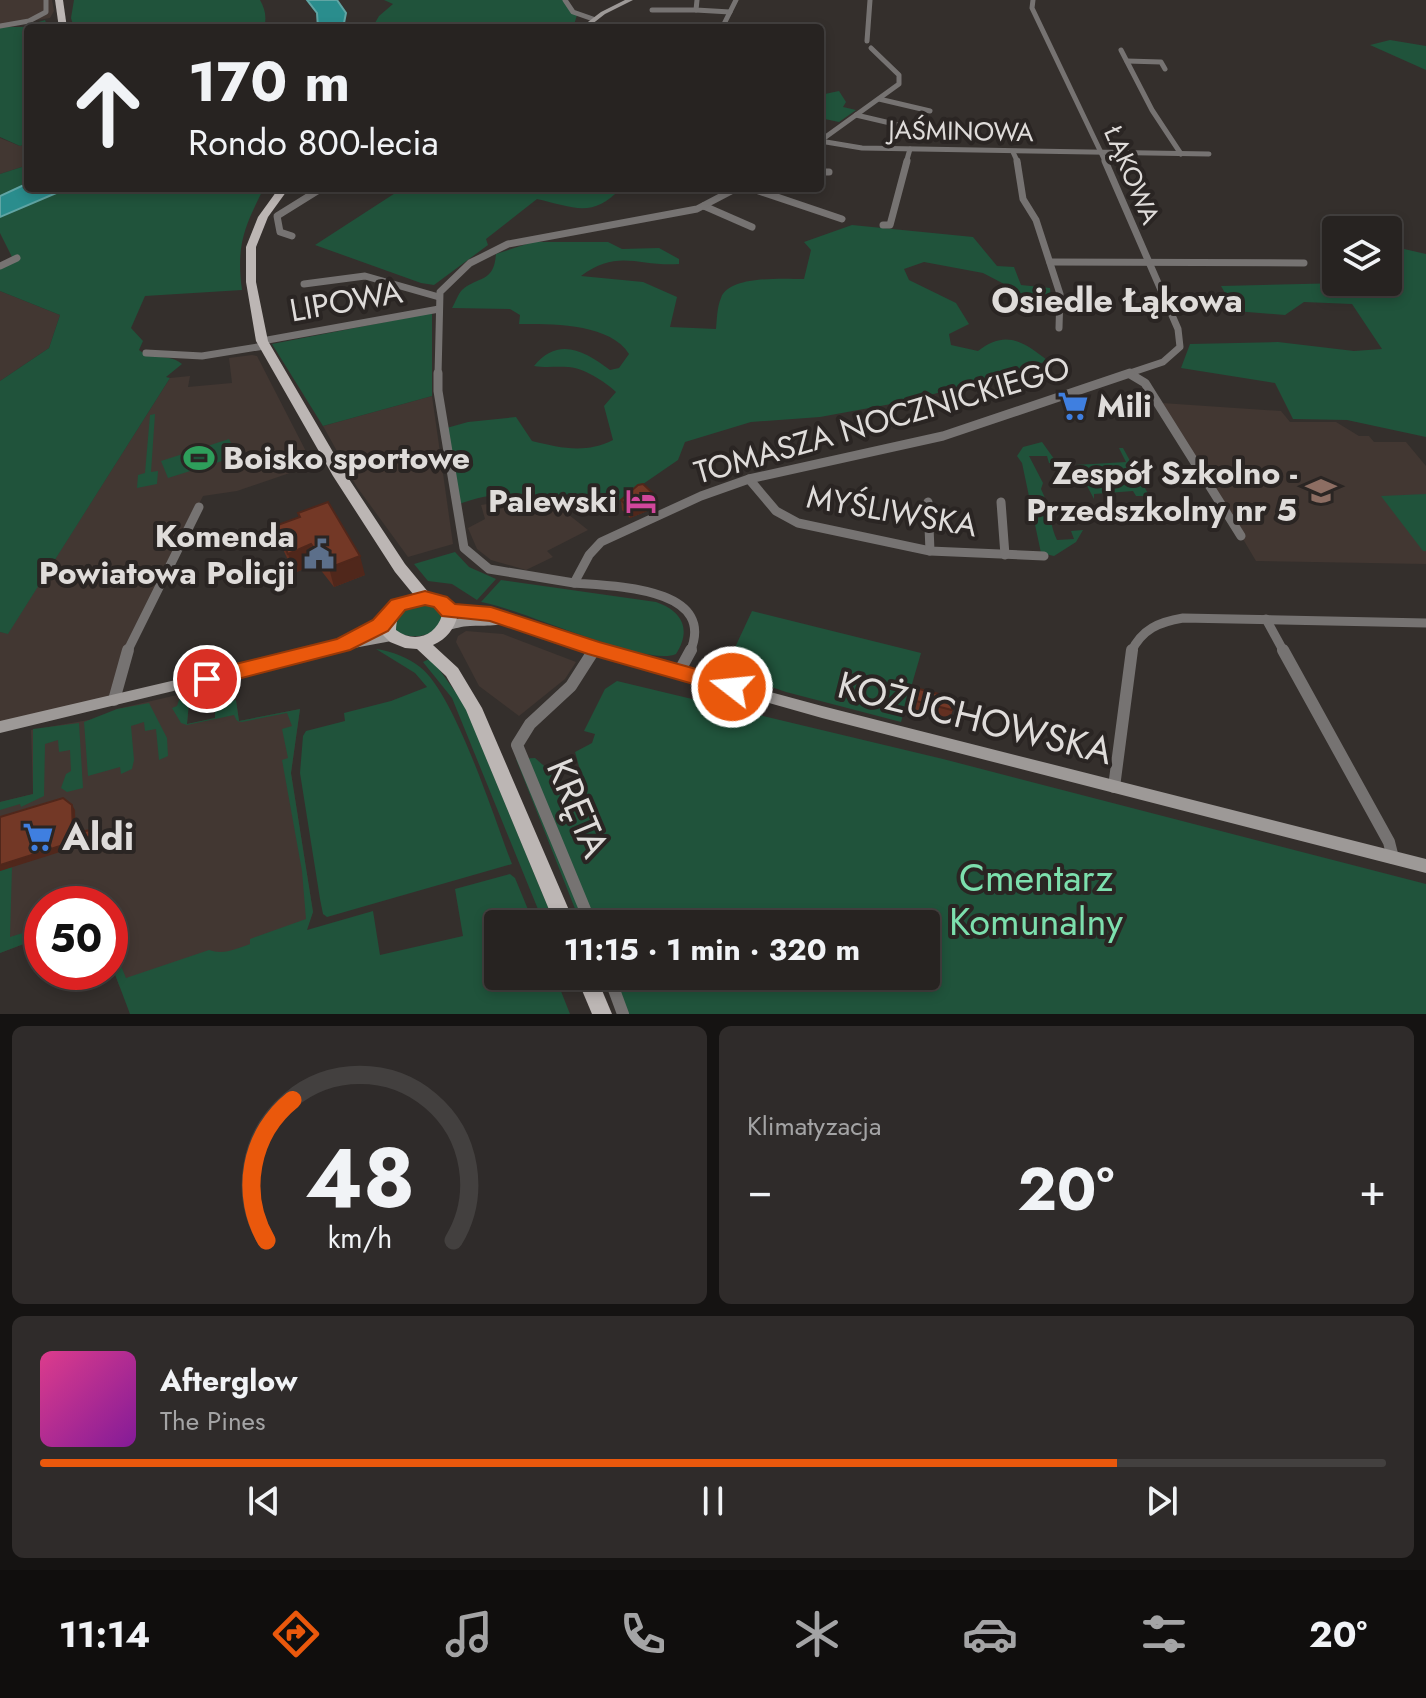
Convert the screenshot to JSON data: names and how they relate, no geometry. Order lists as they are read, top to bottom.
{
  "streets": {
    "main road": ["KOŻUCHOWSKA"],
    "street": [
      "JAŚMINOWA",
      "ŁĄKOWA",
      "LIPOWA",
      "TOMASZA NOCZNICKIEGO",
      "MYŚLIWSKA",
      "KRĘTA"
    ]
  },
  "crossings": [
    ["JAŚMINOWA", "ŁĄKOWA"],
    ["ŁĄKOWA", "TOMASZA NOCZNICKIEGO"],
    ["TOMASZA NOCZNICKIEGO", "MYŚLIWSKA"],
    ["KOŻUCHOWSKA", "KRĘTA"]
  ],
  "districts": ["Osiedle Łąkowa"],
  "parks": ["Cmentarz Komunalny"],
  "places": {
    "supermarket": ["Mili", "Aldi"],
    "sports": ["Boisko sportowe"],
    "school or university": ["Zespół Szkolno - Przedszkolny nr 5"],
    "hotel": ["Palewski"],
    "public building": ["Komenda Powiatowa Policji"]
  },
  "page": {
    "turn": ["170 m", "Rondo 800-lecia"],
    "limit": "50",
    "trip": "11:15 · 1 min · 320 m",
    "tile": "Klimatyzacja",
    "heat": ["−", "20°", "+"],
    "song": ["Afterglow", "The Pines"],
    "tabs": ["11:14", "20°"],
    "gauge": ["48", "km/h"]
  }
}
